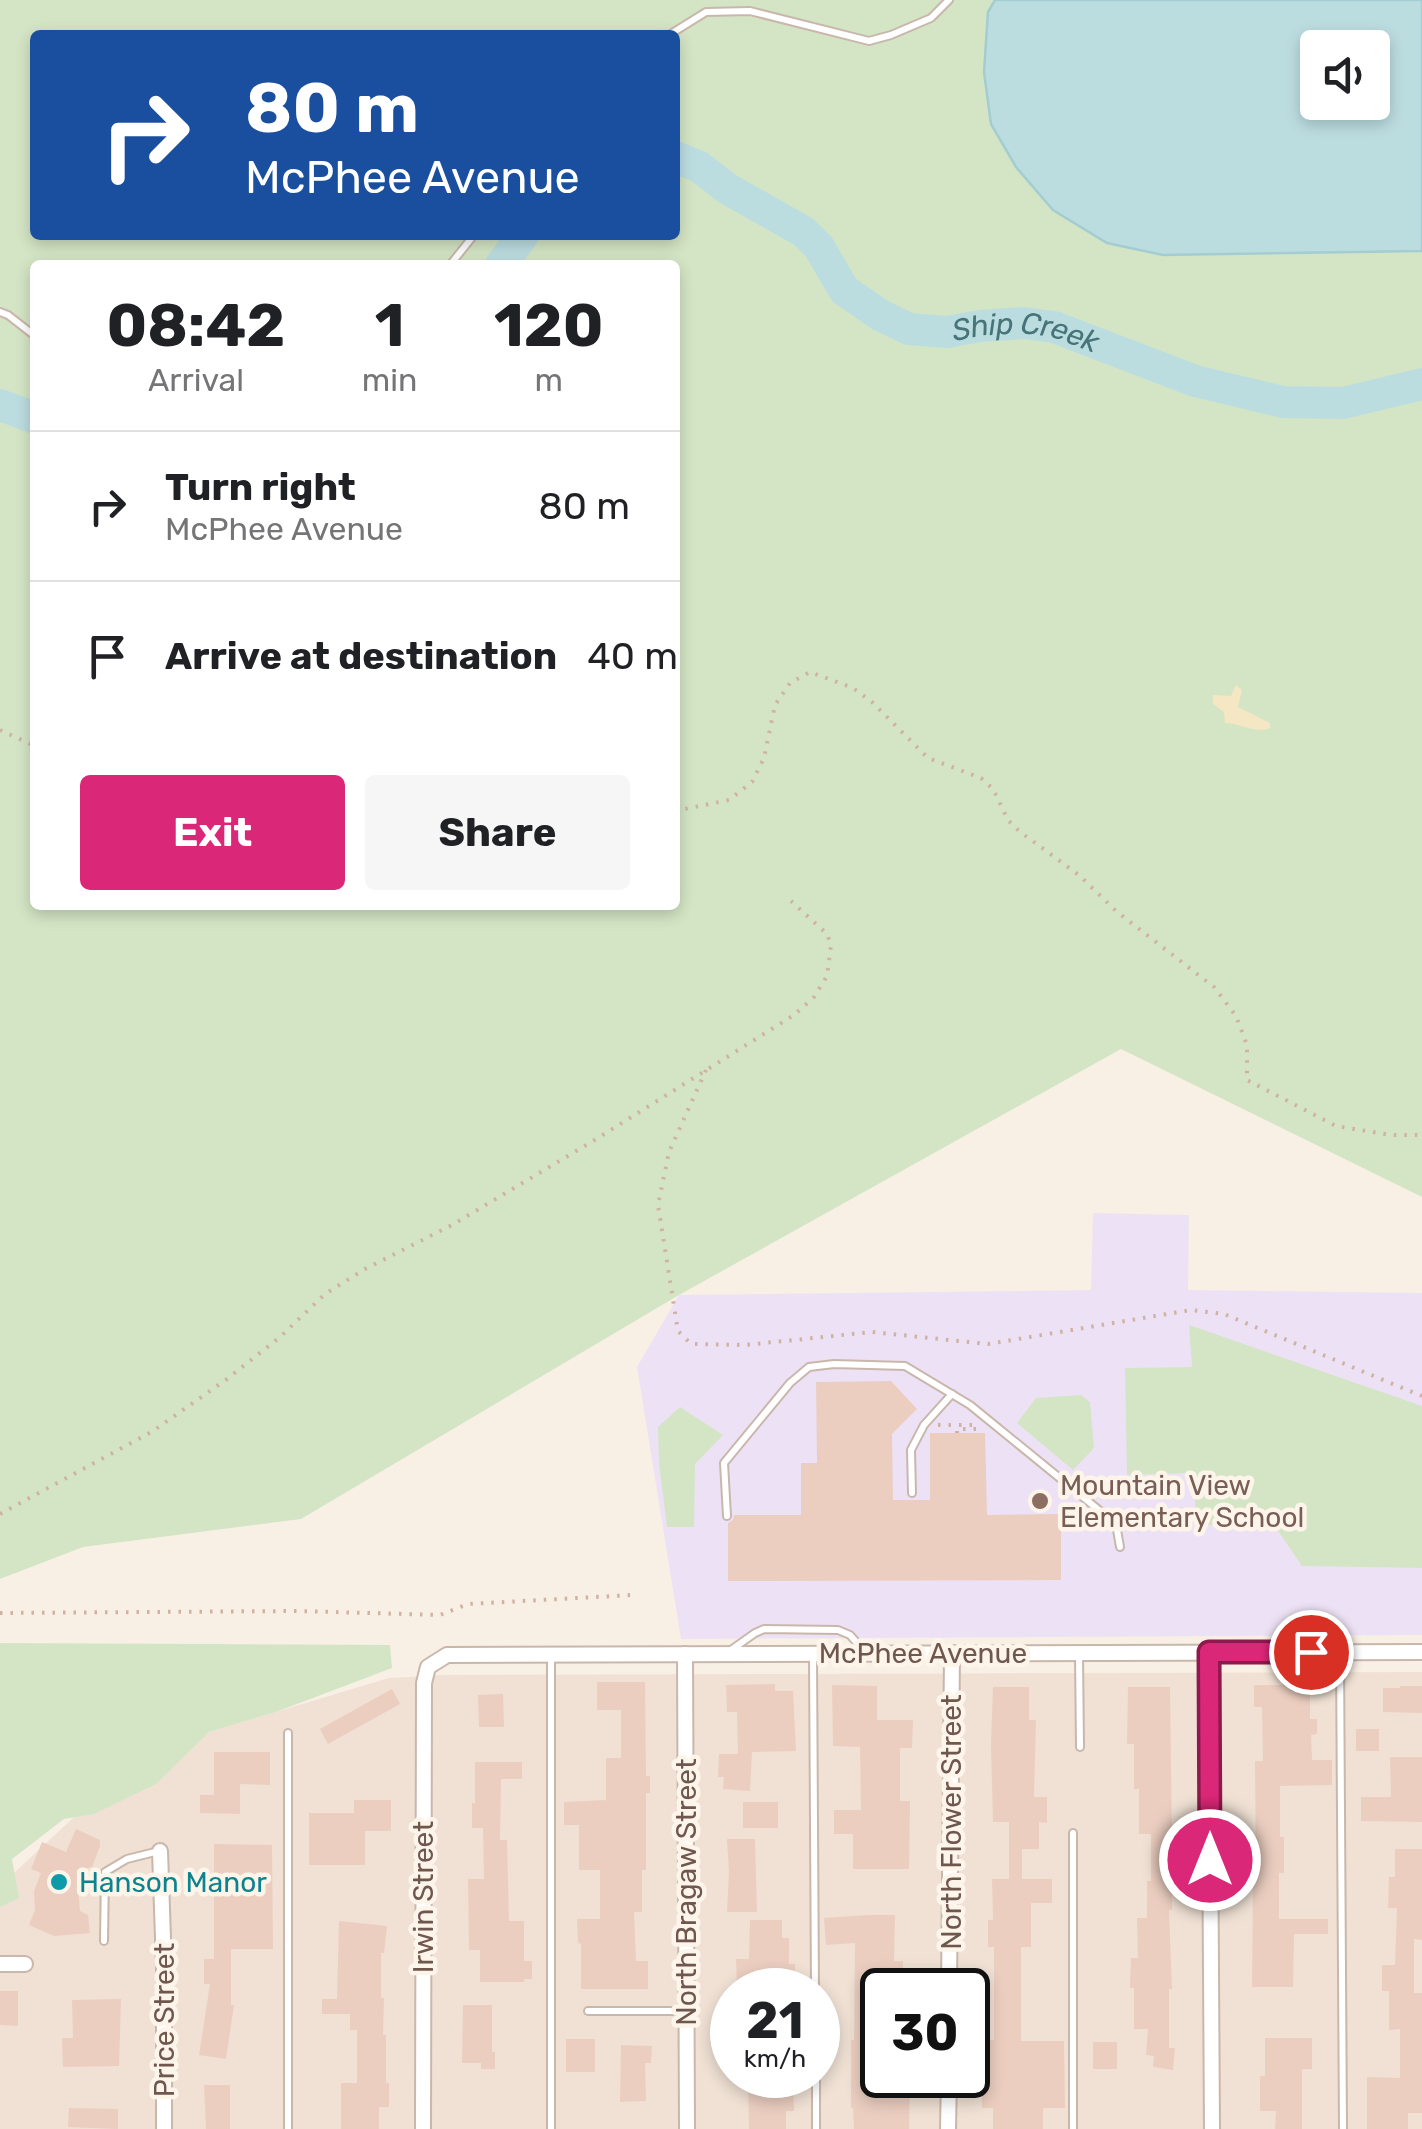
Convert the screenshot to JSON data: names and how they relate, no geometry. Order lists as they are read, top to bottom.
{
  "streets": {
    "street": [
      "McPhee Avenue",
      "North Flower Street",
      "North Bragaw Street",
      "Irwin Street",
      "Price Street"
    ]
  },
  "crossings": [
    ["McPhee Avenue", "North Flower Street"],
    ["McPhee Avenue", "North Bragaw Street"],
    ["McPhee Avenue", "Irwin Street"]
  ],
  "water": ["Ship Creek"],
  "places": ["Mountain View Elementary School", "Hanson Manor"],
  "page": {
    "turn": ["80 m", "McPhee Avenue"],
    "eta": [
      "08:42",
      "Arrival",
      "1",
      "min",
      "120",
      "m"
    ],
    "list": [
      {
        "name": "Turn right",
        "note": "McPhee Avenue",
        "value": "80 m"
      },
      {
        "name": "Arrive at destination",
        "value": "40 m"
      }
    ],
    "buttons": ["Exit", "Share"],
    "speed": "21 km/h",
    "limit": "30"
  }
}
